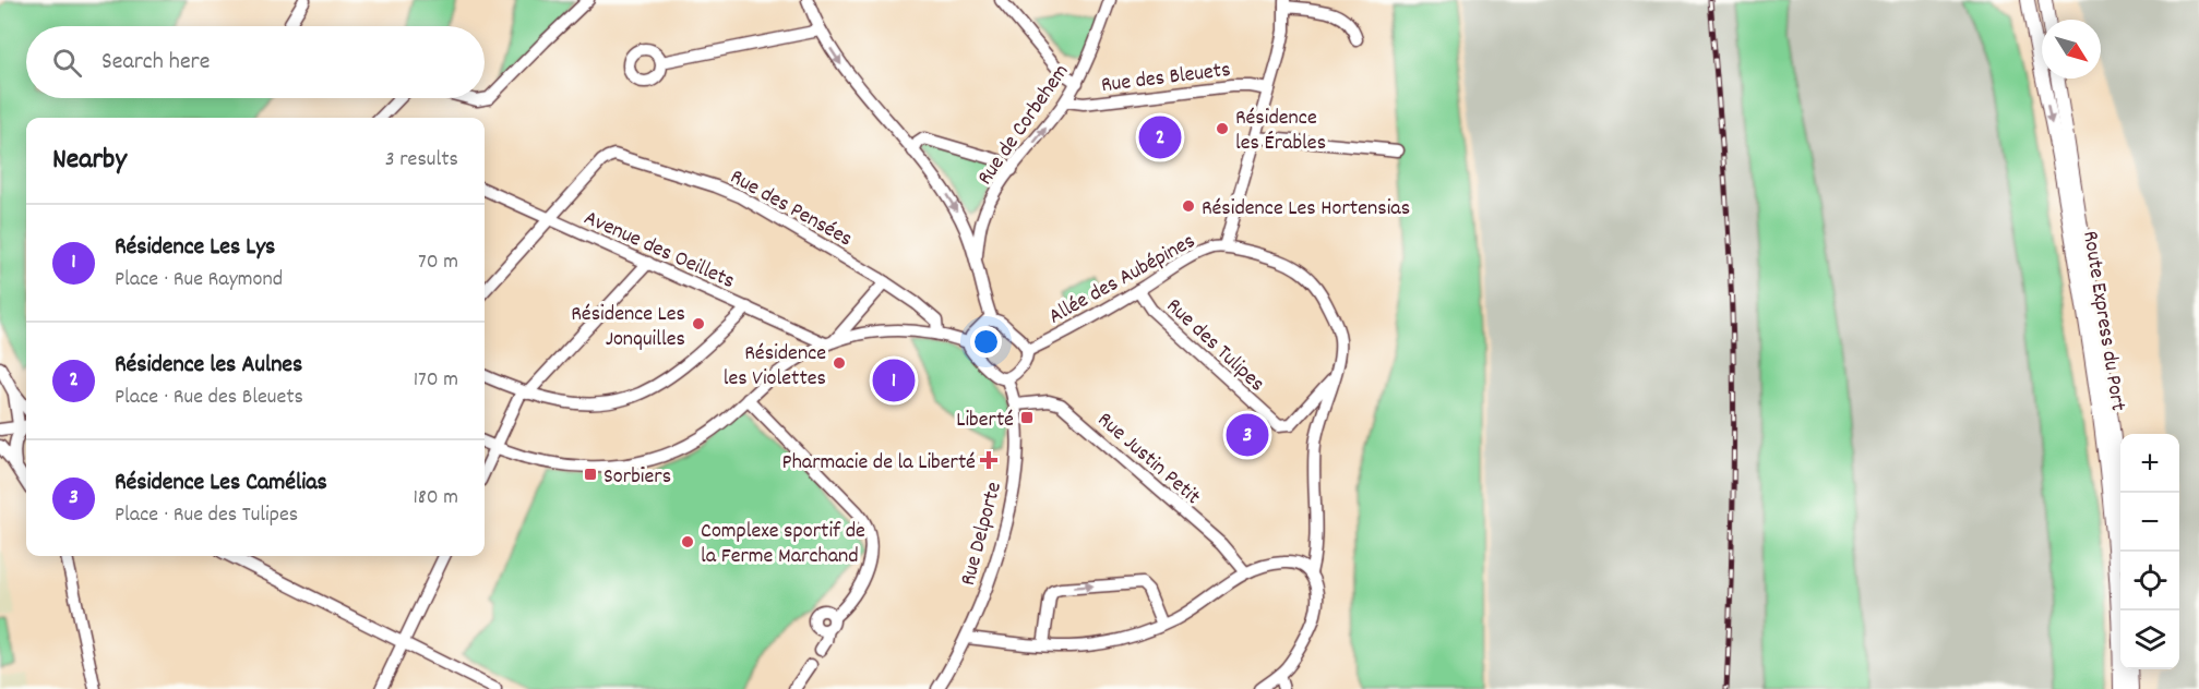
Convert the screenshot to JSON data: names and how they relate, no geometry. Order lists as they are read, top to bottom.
{
  "streets": {
    "main road": ["Route Express du Port"],
    "street": [
      "Rue des Bleuets",
      "Rue de Corbehem",
      "Rue des Pensées",
      "Avenue des Oeillets",
      "Allée des Aubépines",
      "Rue des Tulipes",
      "Rue Justin Petit",
      "Rue Delporte"
    ]
  },
  "crossings": [
    ["Rue des Bleuets", "Rue de Corbehem"],
    ["Rue des Pensées", "Avenue des Oeillets"],
    ["Allée des Aubépines", "Rue des Tulipes"],
    ["Allée des Aubépines", "Rue Delporte"],
    ["Rue Justin Petit", "Rue Delporte"]
  ],
  "places": {
    "other": [
      "Résidence les Érables",
      "Résidence Les Hortensias",
      "Résidence Les Jonquilles",
      "Résidence les Violettes",
      "Complexe sportif de la Ferme Marchand"
    ],
    "transit": ["Liberté", "Sorbiers"],
    "health": ["Pharmacie de la Liberté"]
  },
  "north": "bottom right",
  "page": {
    "search": "Search here",
    "pins": ["2", "1", "3"],
    "heading": ["Nearby", "3 results"],
    "list": [
      {
        "mark": "1",
        "name": "Résidence Les Lys",
        "note": "Place · Rue Raymond",
        "value": "70 m"
      },
      {
        "mark": "2",
        "name": "Résidence les Aulnes",
        "note": "Place · Rue des Bleuets",
        "value": "170 m"
      },
      {
        "mark": "3",
        "name": "Résidence Les Camélias",
        "note": "Place · Rue des Tulipes",
        "value": "180 m"
      }
    ],
    "map_buttons": ["+", "−"]
  }
}
